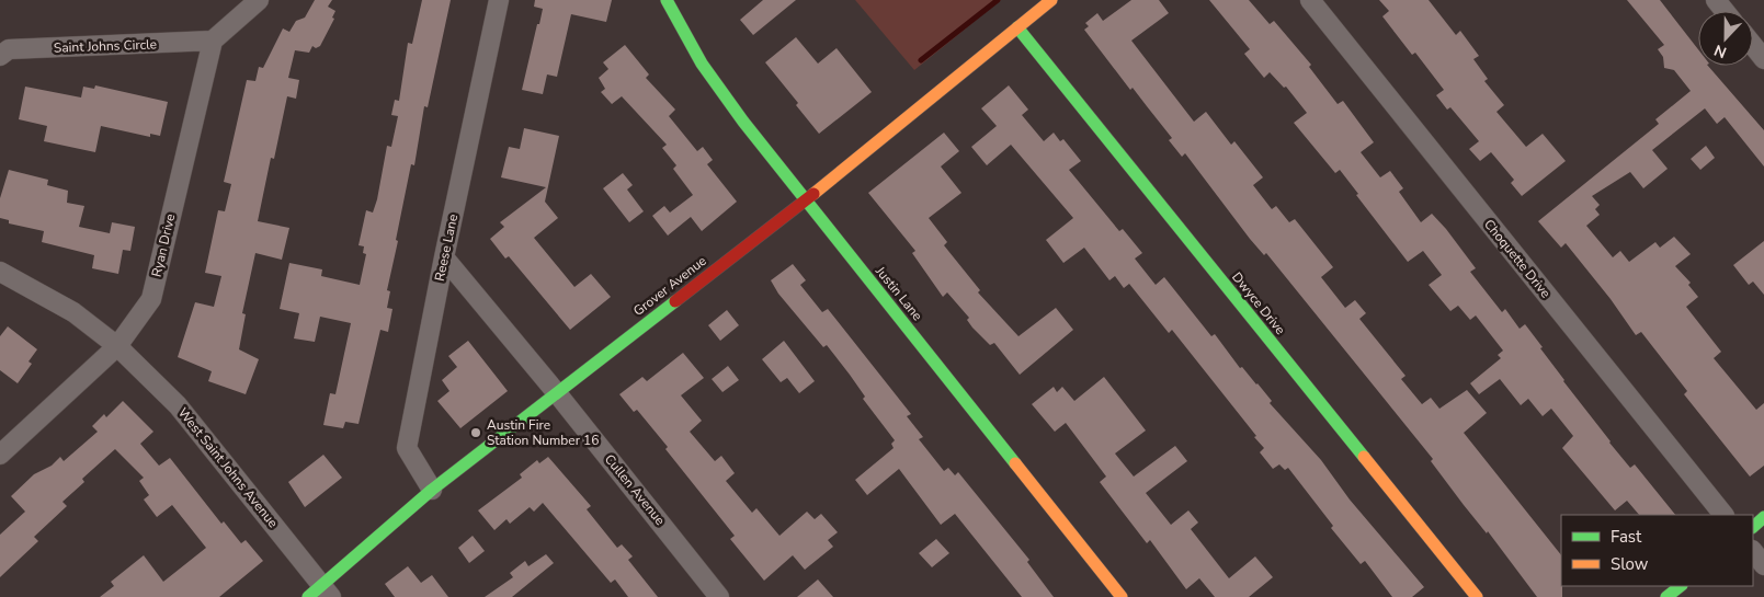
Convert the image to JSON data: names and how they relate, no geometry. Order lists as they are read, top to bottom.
{
  "streets": {
    "street": [
      "Saint Johns Circle",
      "Ryan Drive",
      "Reese Lane",
      "Choquette Drive",
      "Grover Avenue",
      "Justin Lane",
      "Dwyce Drive",
      "West Saint Johns Avenue",
      "Cullen Avenue"
    ]
  },
  "crossings": [
    ["Saint Johns Circle", "Ryan Drive"],
    ["Ryan Drive", "West Saint Johns Avenue"],
    ["Reese Lane", "Grover Avenue"],
    ["Reese Lane", "Cullen Avenue"],
    ["Grover Avenue", "Justin Lane"],
    ["Grover Avenue", "Dwyce Drive"],
    ["Grover Avenue", "West Saint Johns Avenue"],
    ["Grover Avenue", "Cullen Avenue"]
  ],
  "places": ["Austin Fire Station Number 16"],
  "legend": ["Fast", "Slow"],
  "north": "bottom"
}
